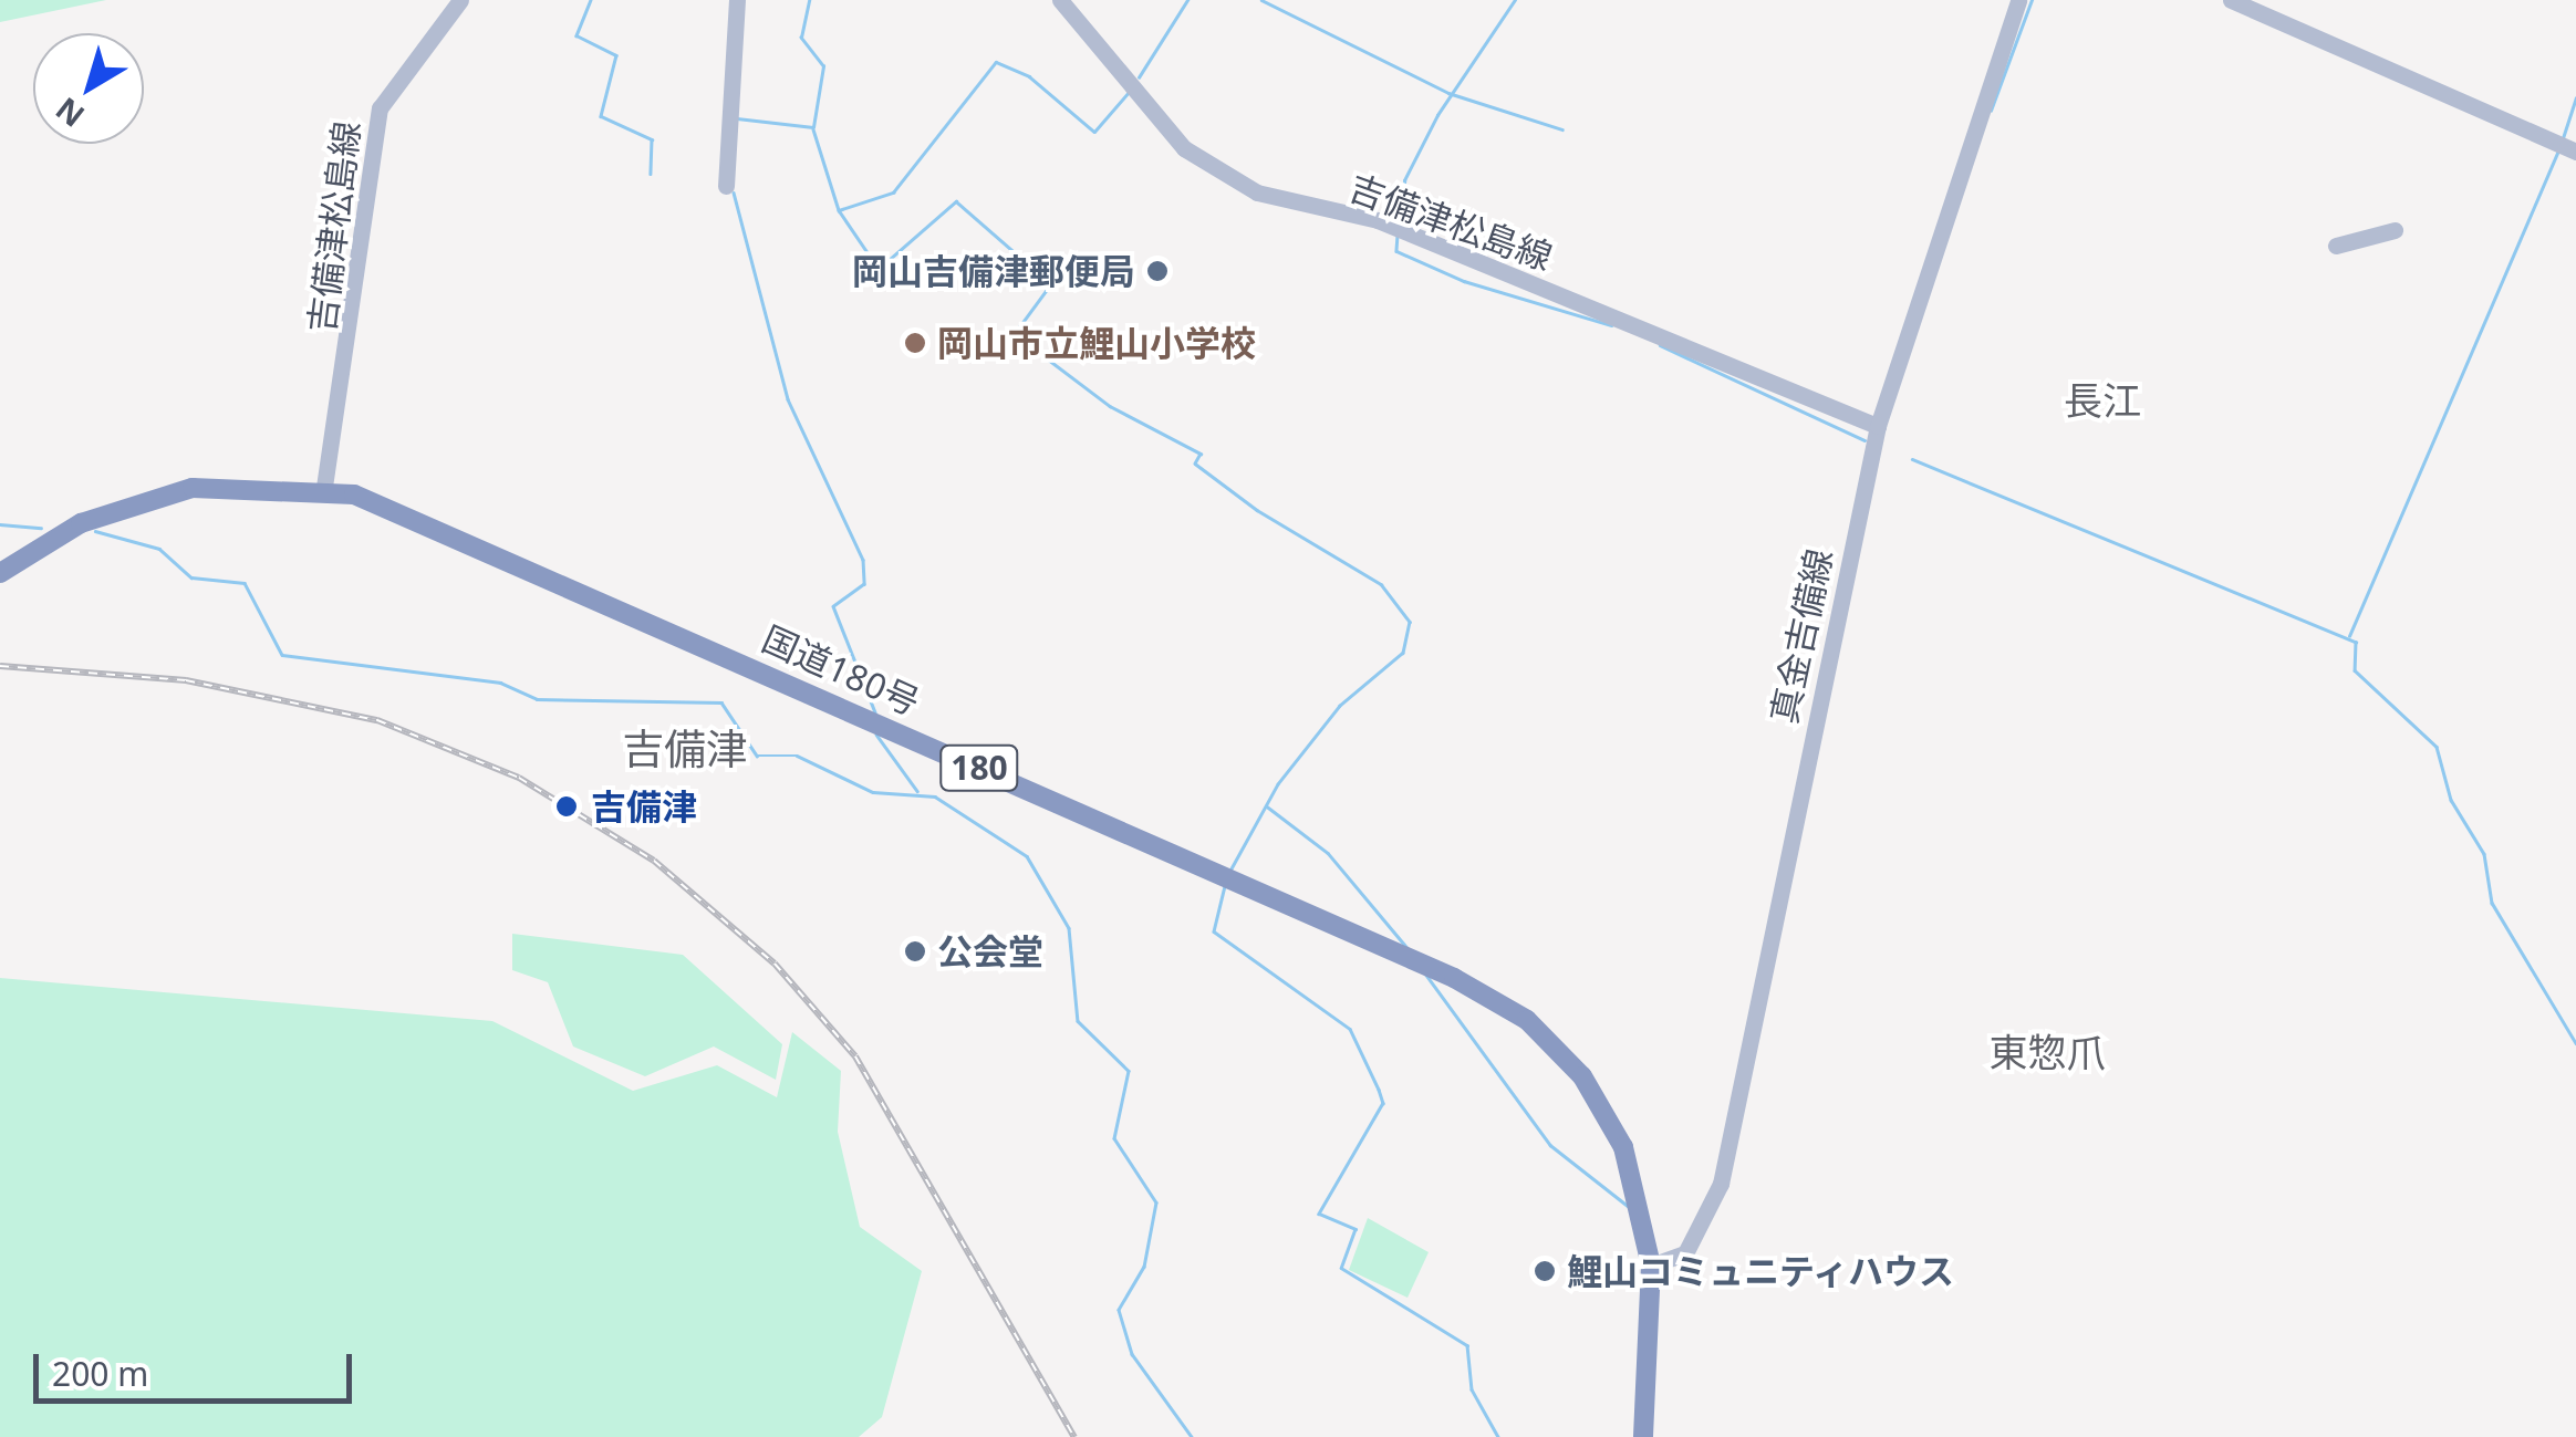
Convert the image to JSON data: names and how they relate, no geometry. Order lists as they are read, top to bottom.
{
  "streets": {
    "highway": ["国道180号", "180"],
    "main road": ["吉備津松島線", "真金吉備線"]
  },
  "crossings": [
    ["吉備津松島線", "真金吉備線"],
    ["吉備津松島線", "国道180号"],
    ["真金吉備線", "国道180号"]
  ],
  "districts": ["長江", "吉備津", "東惣爪"],
  "places": [
    "岡山吉備津郵便局",
    "岡山市立鯉山小学校",
    "吉備津",
    "公会堂",
    "鯉山コミュニティハウス"
  ],
  "scale_bar": "200 m",
  "north": "bottom left"
}
